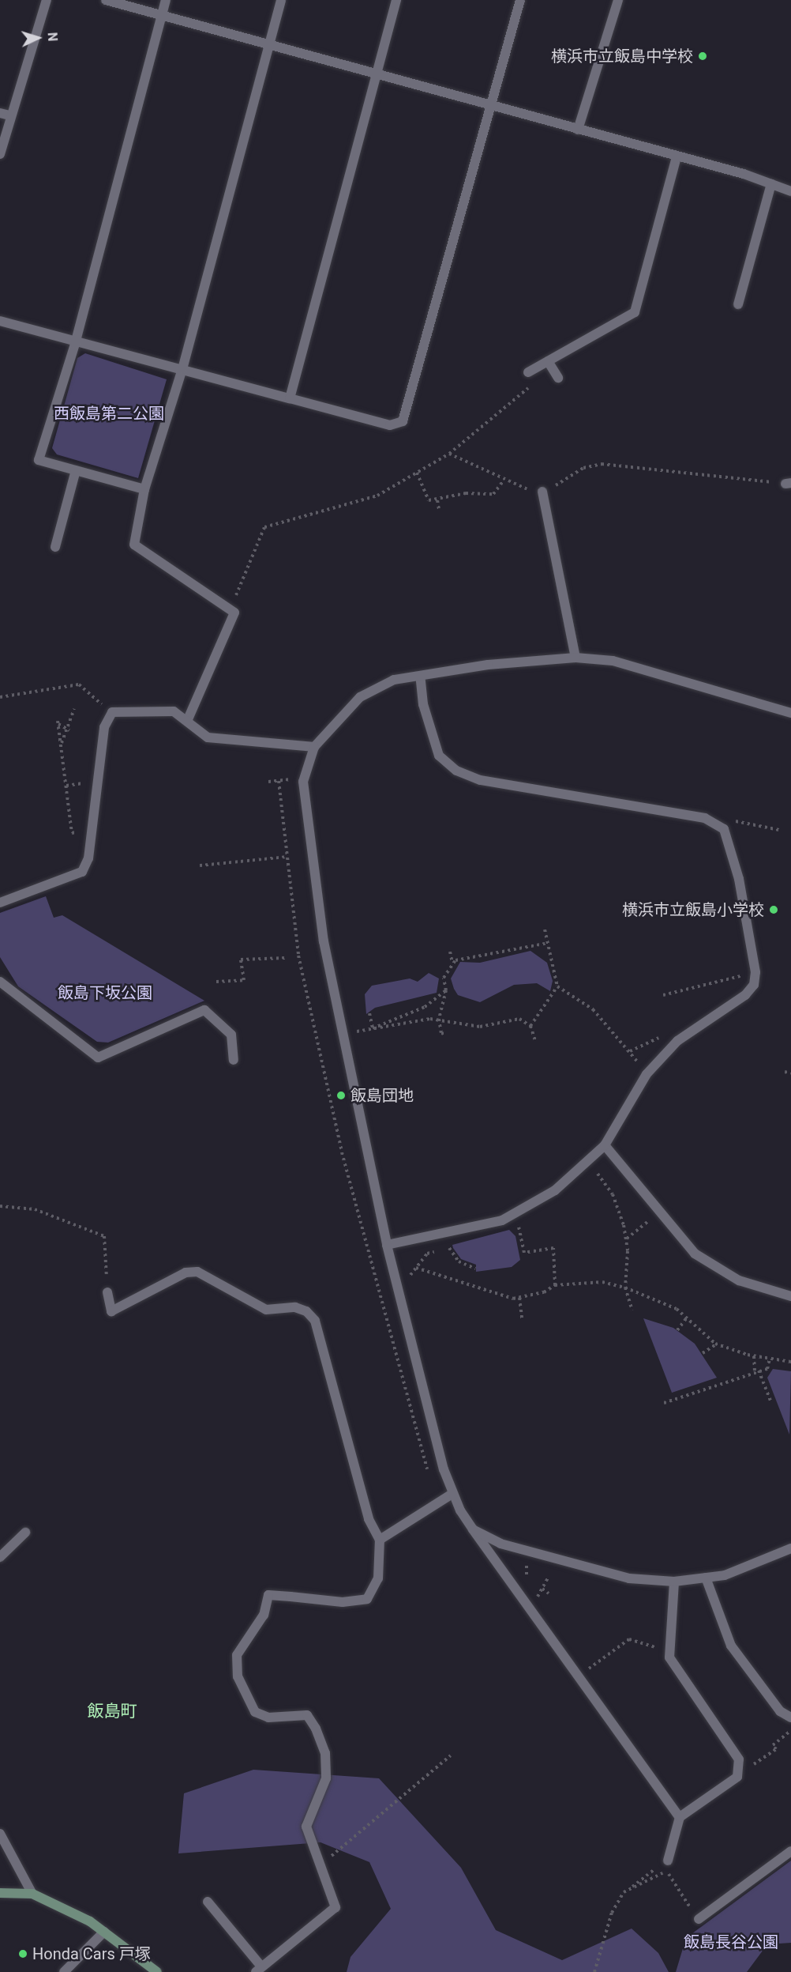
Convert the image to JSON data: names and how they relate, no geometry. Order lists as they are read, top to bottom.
{
  "districts": ["飯島町"],
  "parks": ["西飯島第二公園", "飯島下坂公園", "飯島長谷公園"],
  "places": [
    "横浜市立飯島中学校",
    "横浜市立飯島小学校",
    "飯島団地",
    "Honda Cars 戸塚"
  ],
  "north": "right"
}
